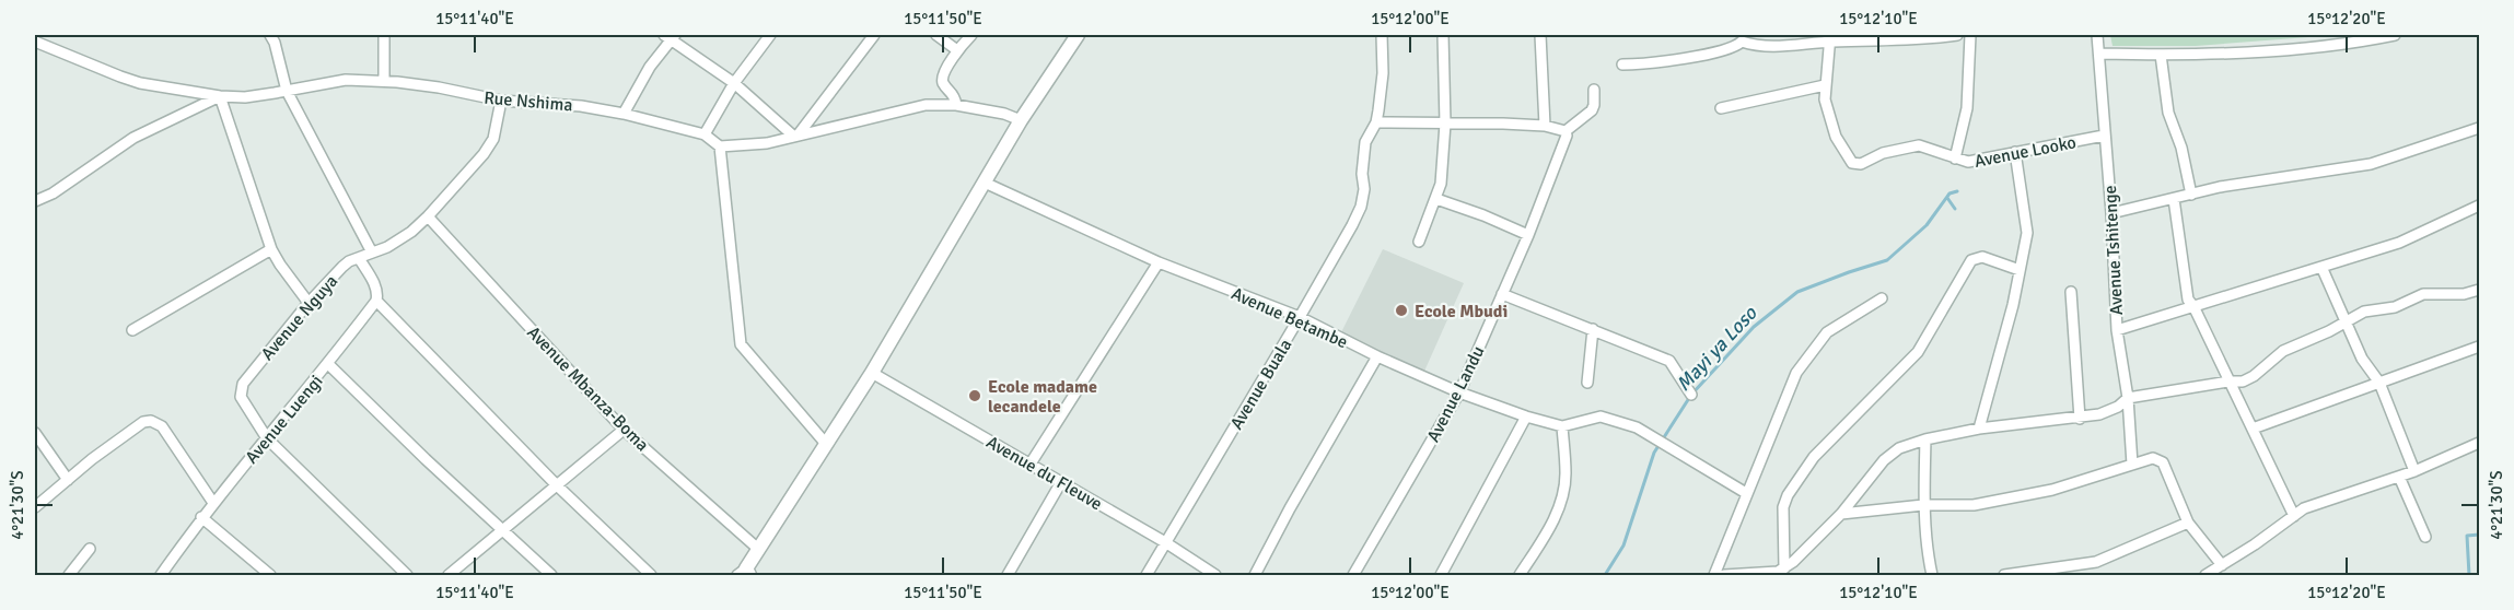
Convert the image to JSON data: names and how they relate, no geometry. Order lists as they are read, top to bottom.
{
  "streets": {
    "street": [
      "Rue Nshima",
      "Avenue Looko",
      "Avenue Tshitenge",
      "Avenue Nguya",
      "Avenue Betambe",
      "Avenue Buala",
      "Avenue Mbanza-Boma",
      "Avenue Landu",
      "Avenue Luengi",
      "Avenue du Fleuve"
    ]
  },
  "crossings": [
    ["Rue Nshima", "Avenue Nguya"],
    ["Avenue Looko", "Avenue Tshitenge"],
    ["Avenue Nguya", "Avenue Mbanza-Boma"],
    ["Avenue Nguya", "Avenue Luengi"],
    ["Avenue Betambe", "Avenue Buala"],
    ["Avenue Betambe", "Avenue Landu"],
    ["Avenue Buala", "Avenue du Fleuve"]
  ],
  "water": ["Mayi ya Loso"],
  "places": ["Ecole Mbudi", "Ecole madame lecandele"],
  "coordinates": [
    "15°11'40\"E",
    "15°11'50\"E",
    "15°12'00\"E",
    "15°12'10\"E",
    "15°12'20\"E",
    "4°21'30\"S"
  ]
}
